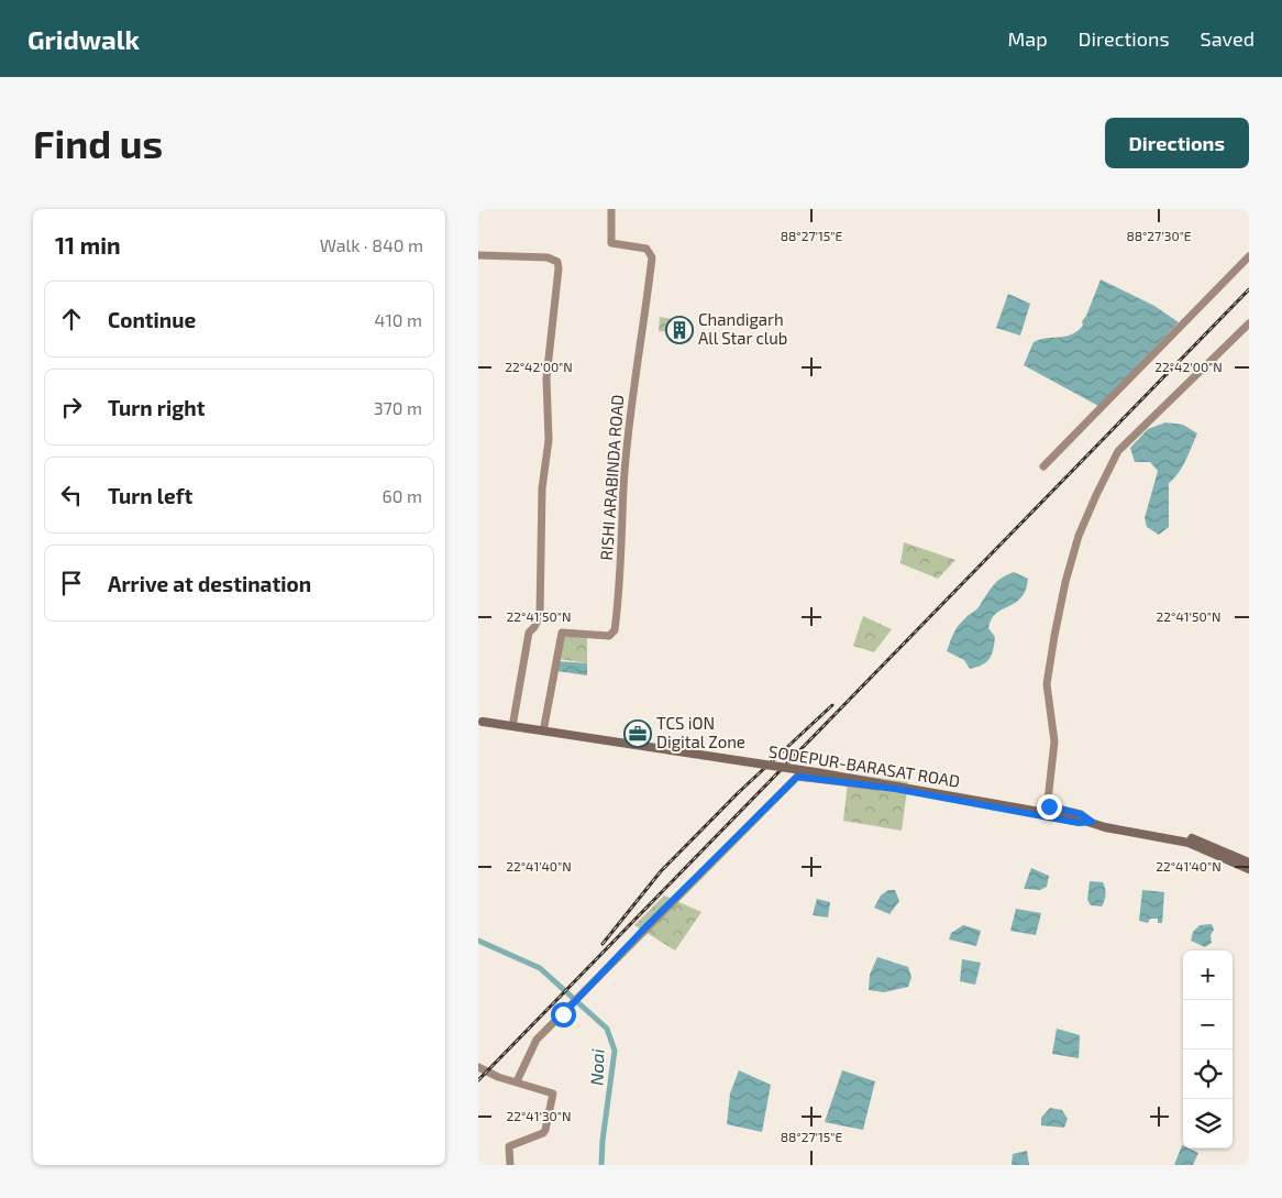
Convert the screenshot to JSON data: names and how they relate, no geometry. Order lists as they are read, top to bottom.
{
  "streets": {
    "main road": ["SODEPUR-BARASAT ROAD"],
    "street": ["RISHI ARABINDA ROAD"]
  },
  "water": ["Noai"],
  "places": {
    "building": ["Chandigarh All Star club"],
    "office": ["TCS iON Digital Zone"]
  },
  "page": {
    "header": "Gridwalk",
    "nav": ["Map", "Directions", "Saved"],
    "buttons": "Directions",
    "title": "Find us",
    "heading": ["11 min", "Walk · 840 m"],
    "list": [
      ["Continue", "410 m"],
      ["Turn right", "370 m"],
      ["Turn left", "60 m"],
      "Arrive at destination"
    ],
    "map_buttons": ["+", "−"]
  },
  "coordinates": [
    "88°27'15\"E",
    "88°27'30\"E",
    "22°42'00\"N",
    "22°41'50\"N",
    "22°41'40\"N",
    "22°41'30\"N"
  ]
}
